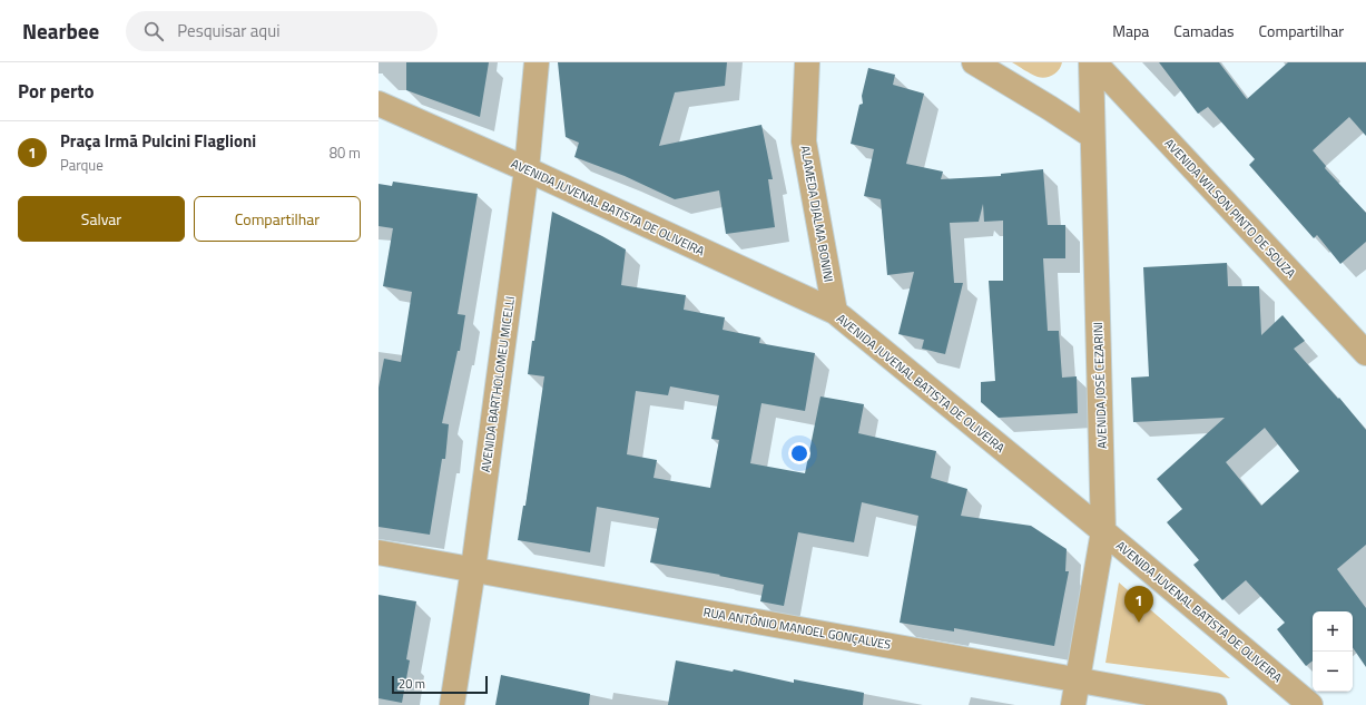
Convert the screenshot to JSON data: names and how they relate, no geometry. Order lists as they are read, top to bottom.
{
  "streets": {
    "street": [
      "AVENIDA JUVENAL BATISTA DE OLIVEIRA",
      "AVENIDA WILSON PINTO DE SOUZA",
      "ALAMEDA DJALMA BONINI",
      "AVENIDA BARTHOLOMEU MICELLI",
      "AVENIDA JOSÉ CEZARINI",
      "RUA ANTÔNIO MANOEL GONÇALVES"
    ]
  },
  "crossings": [
    ["AVENIDA JUVENAL BATISTA DE OLIVEIRA", "ALAMEDA DJALMA BONINI"],
    ["AVENIDA JUVENAL BATISTA DE OLIVEIRA", "AVENIDA BARTHOLOMEU MICELLI"],
    ["AVENIDA JUVENAL BATISTA DE OLIVEIRA", "AVENIDA JOSÉ CEZARINI"],
    ["AVENIDA WILSON PINTO DE SOUZA", "AVENIDA JOSÉ CEZARINI"],
    ["AVENIDA BARTHOLOMEU MICELLI", "RUA ANTÔNIO MANOEL GONÇALVES"],
    ["AVENIDA JOSÉ CEZARINI", "RUA ANTÔNIO MANOEL GONÇALVES"]
  ],
  "scale_bar": "20 m",
  "page": {
    "header": "Nearbee",
    "search": "Pesquisar aqui",
    "nav": ["Mapa", "Camadas", "Compartilhar"],
    "heading": "Por perto",
    "list": [
      {
        "mark": "1",
        "name": "Praça Irmã Pulcini Flaglioni",
        "note": "Parque",
        "value": "80 m"
      }
    ],
    "buttons": ["Salvar", "Compartilhar"],
    "pins": "1",
    "map_buttons": ["+", "−"],
    "scale": "20 m"
  }
}
